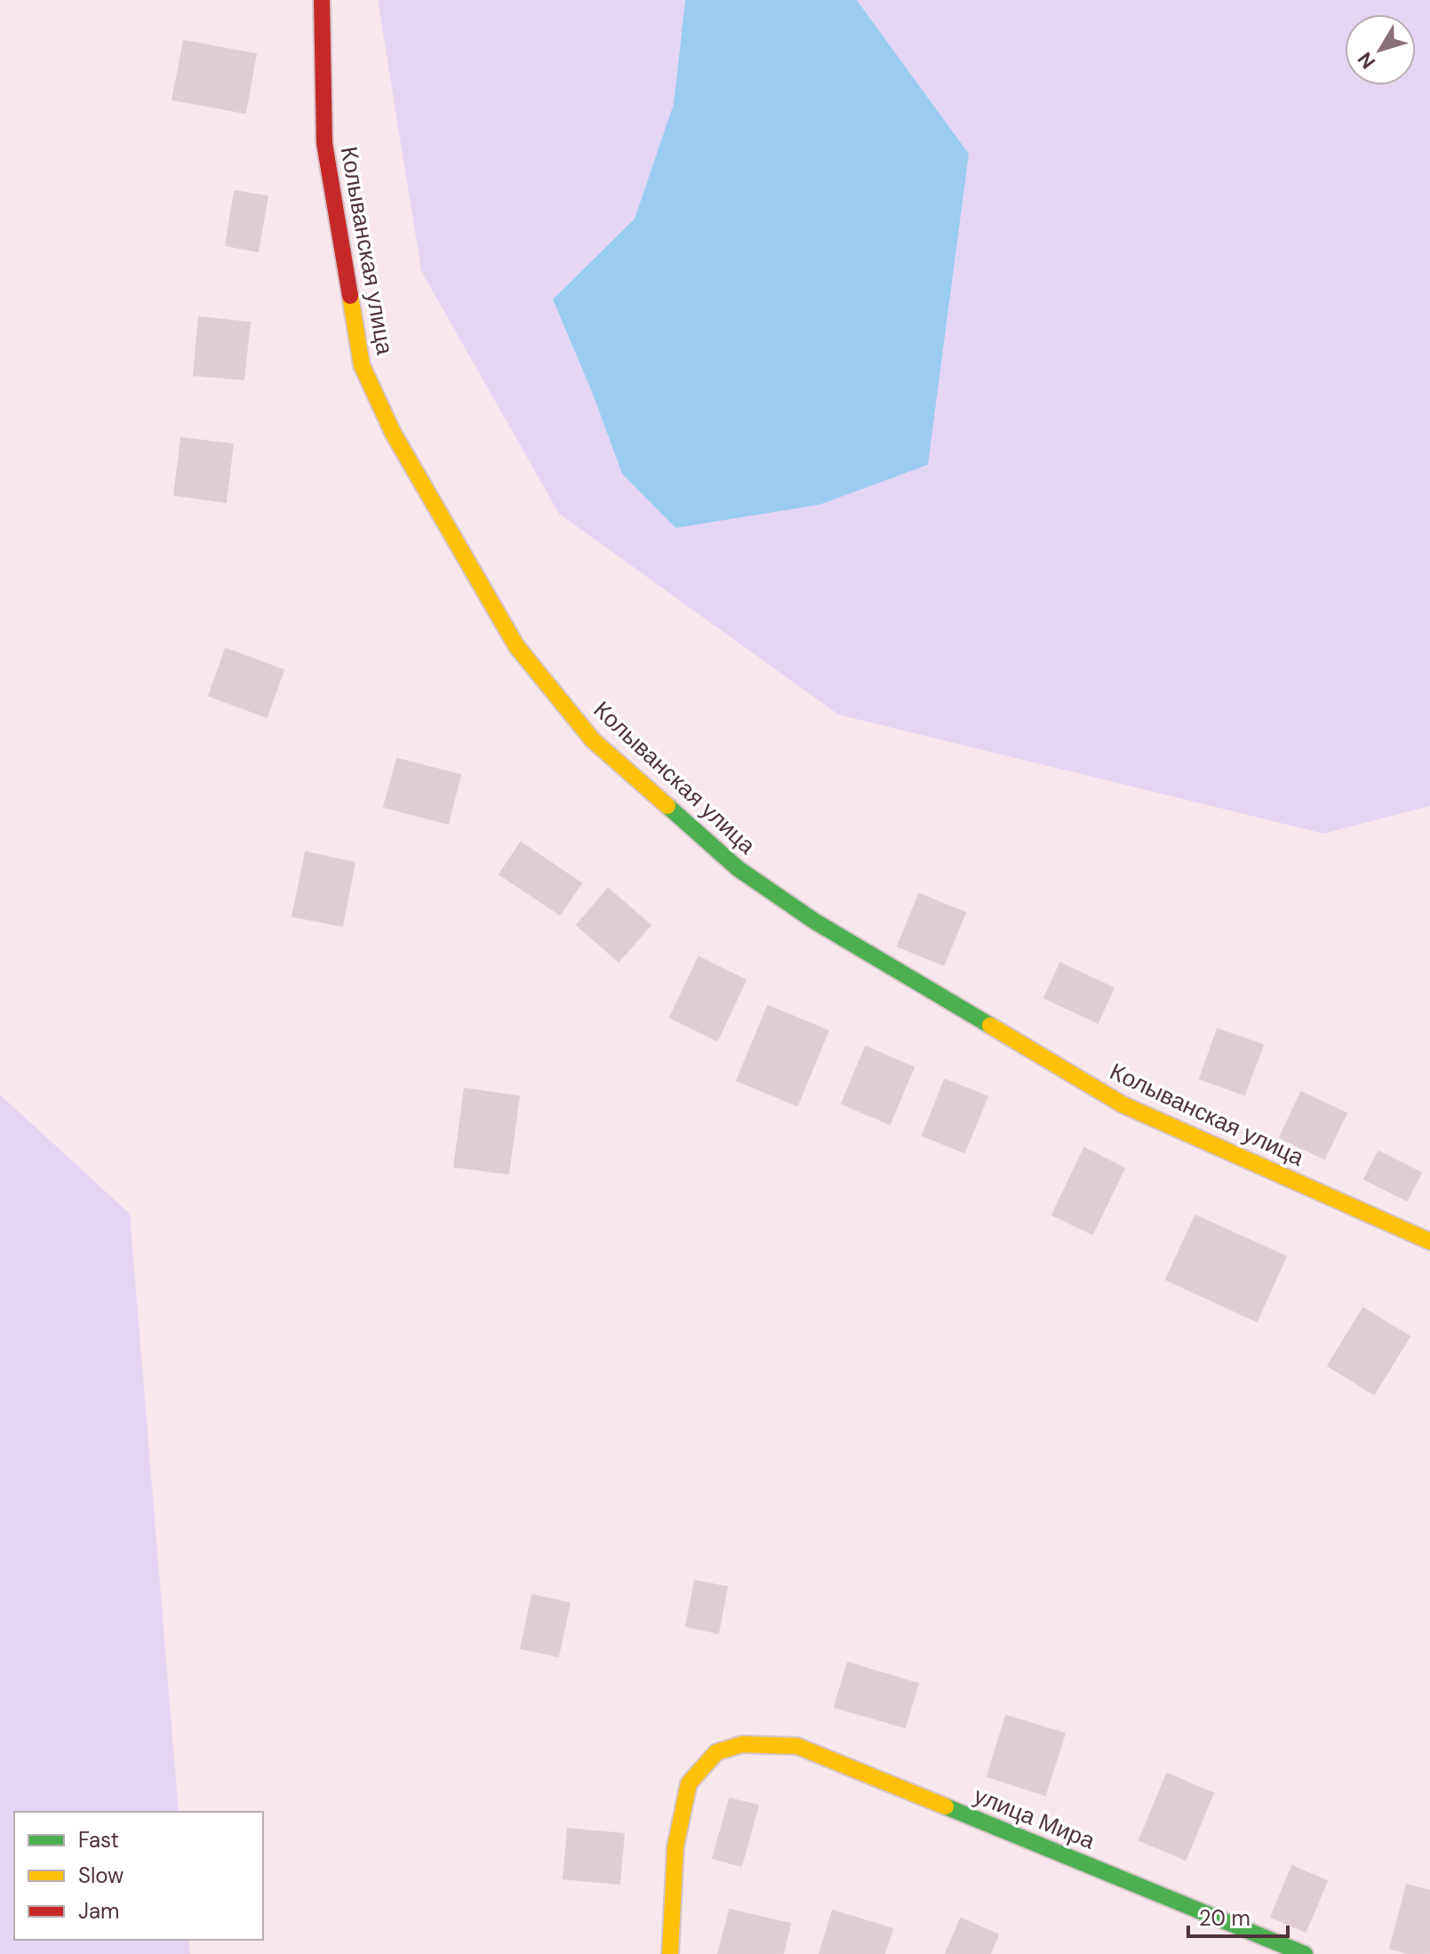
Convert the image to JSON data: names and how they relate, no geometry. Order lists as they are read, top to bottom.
{
  "streets": {
    "street": ["Колыванская улица", "улица Мира"]
  },
  "legend": ["Fast", "Slow", "Jam"],
  "scale_bar": "20 m",
  "north": "bottom left"
}
